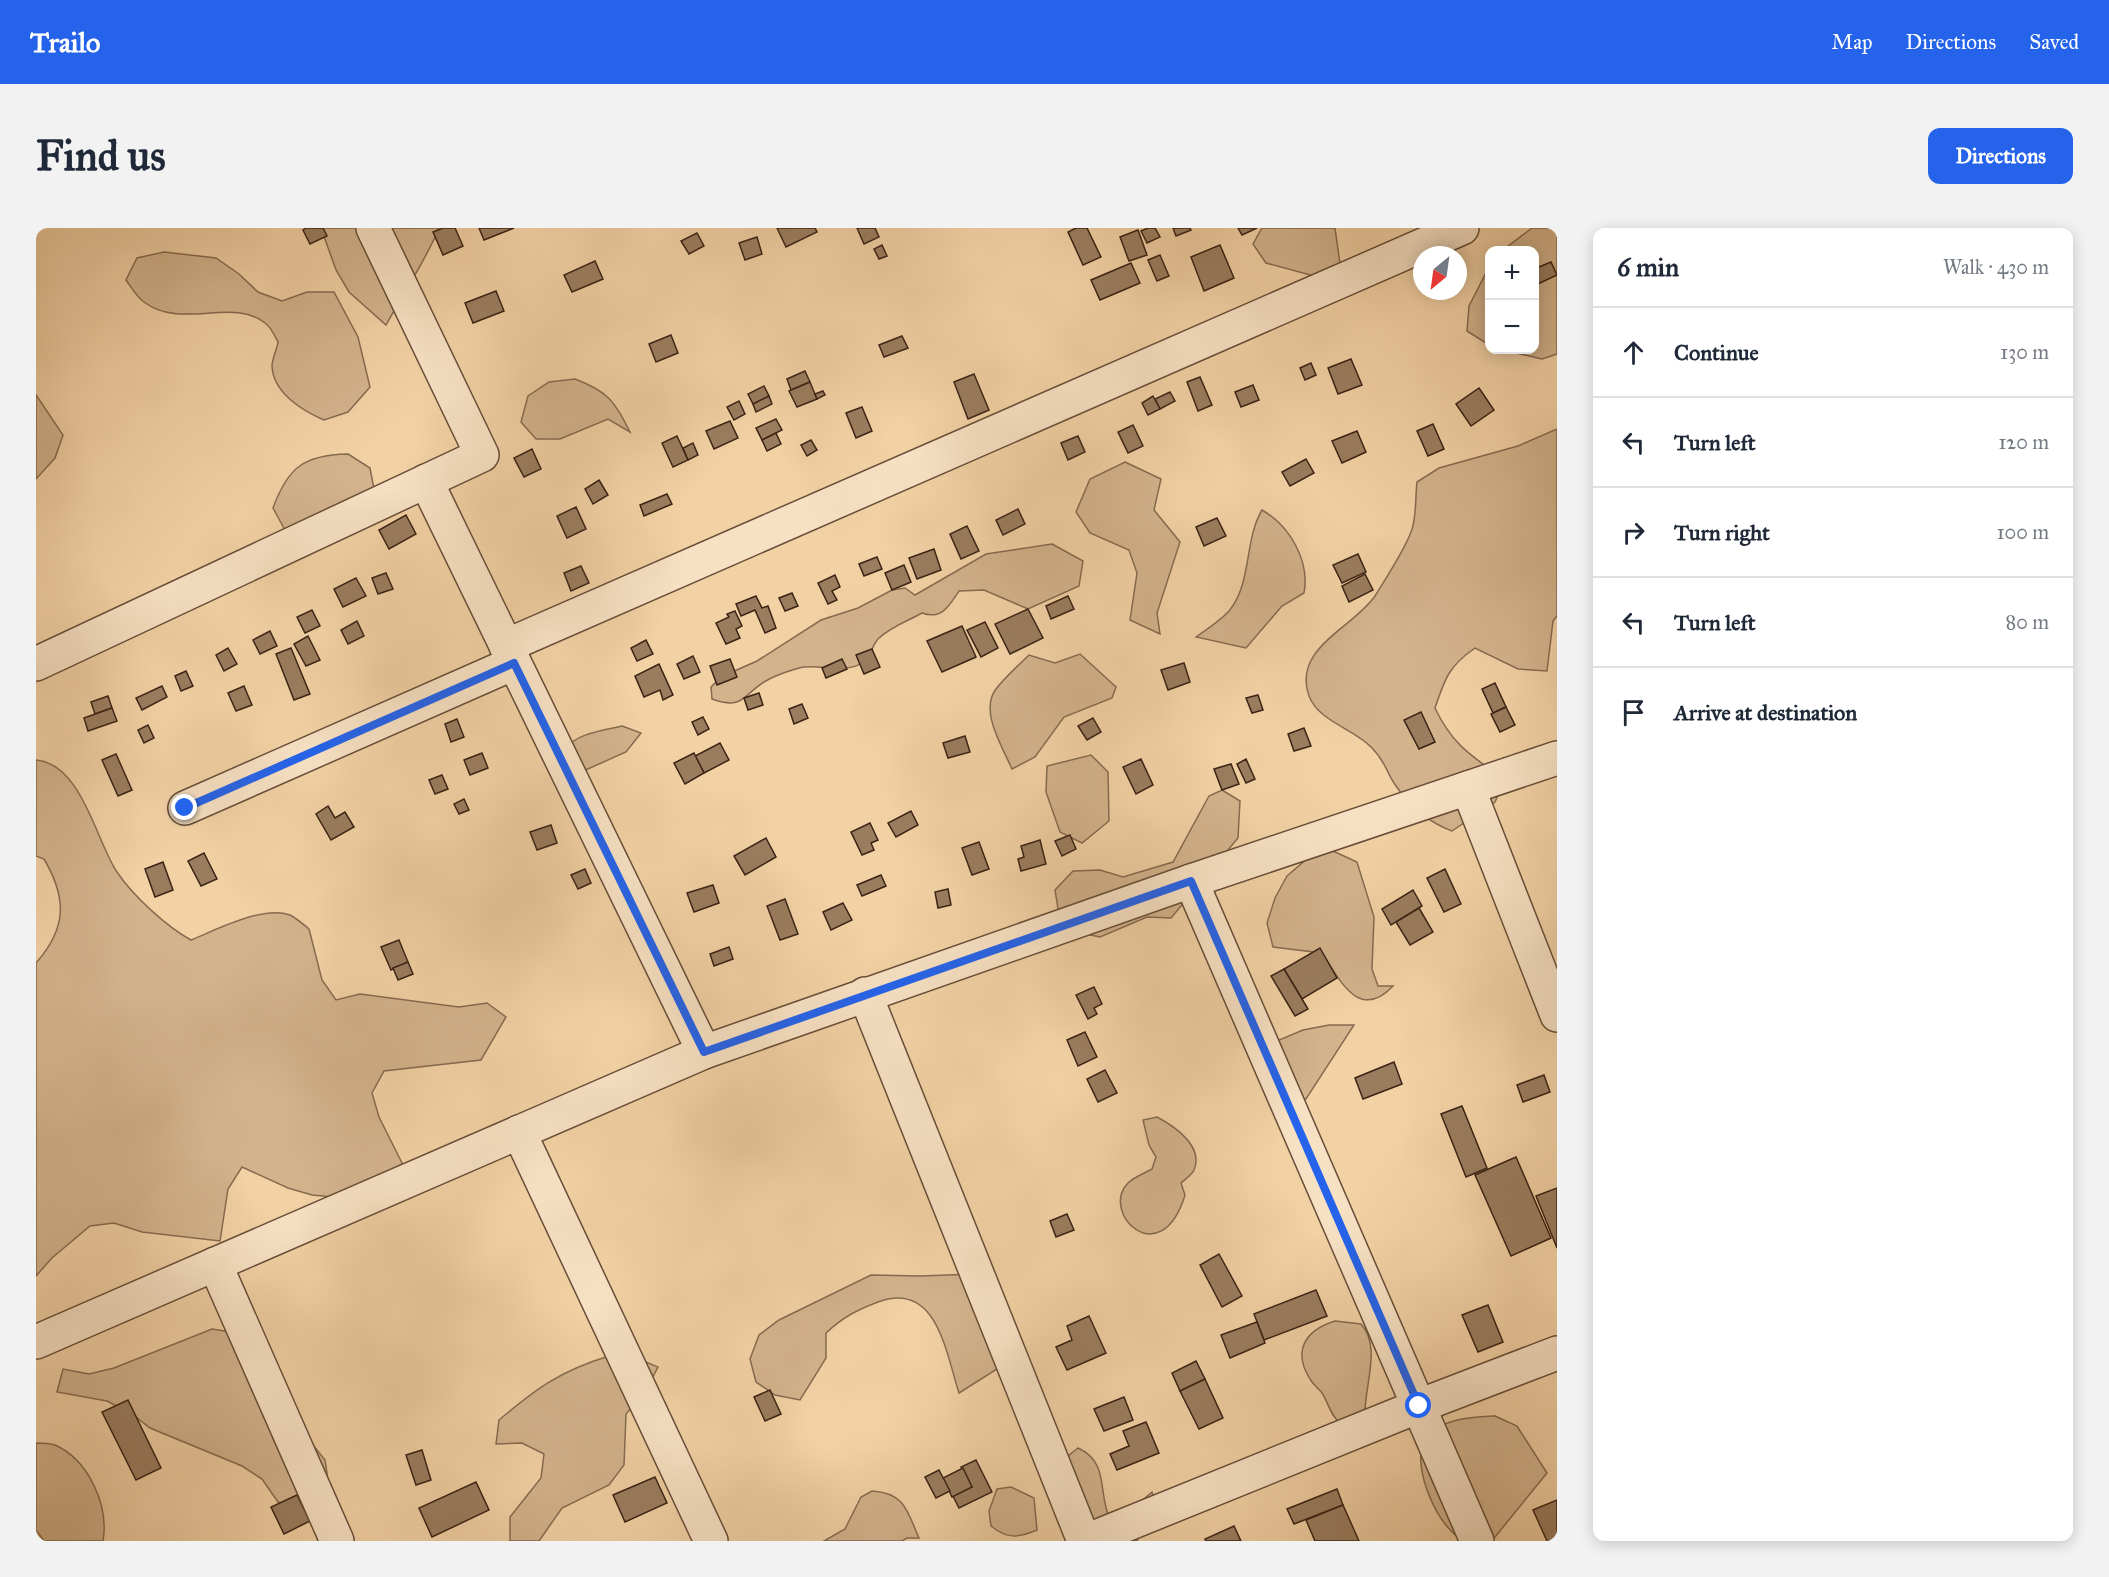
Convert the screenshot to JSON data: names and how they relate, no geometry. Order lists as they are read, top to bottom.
{
  "north": "bottom left",
  "page": {
    "header": "Trailo",
    "nav": ["Map", "Directions", "Saved"],
    "buttons": "Directions",
    "title": "Find us",
    "heading": ["6 min", "Walk · 430 m"],
    "map_buttons": ["+", "−"],
    "list": [
      ["Continue", "130 m"],
      ["Turn left", "120 m"],
      ["Turn right", "100 m"],
      ["Turn left", "80 m"],
      "Arrive at destination"
    ]
  }
}
